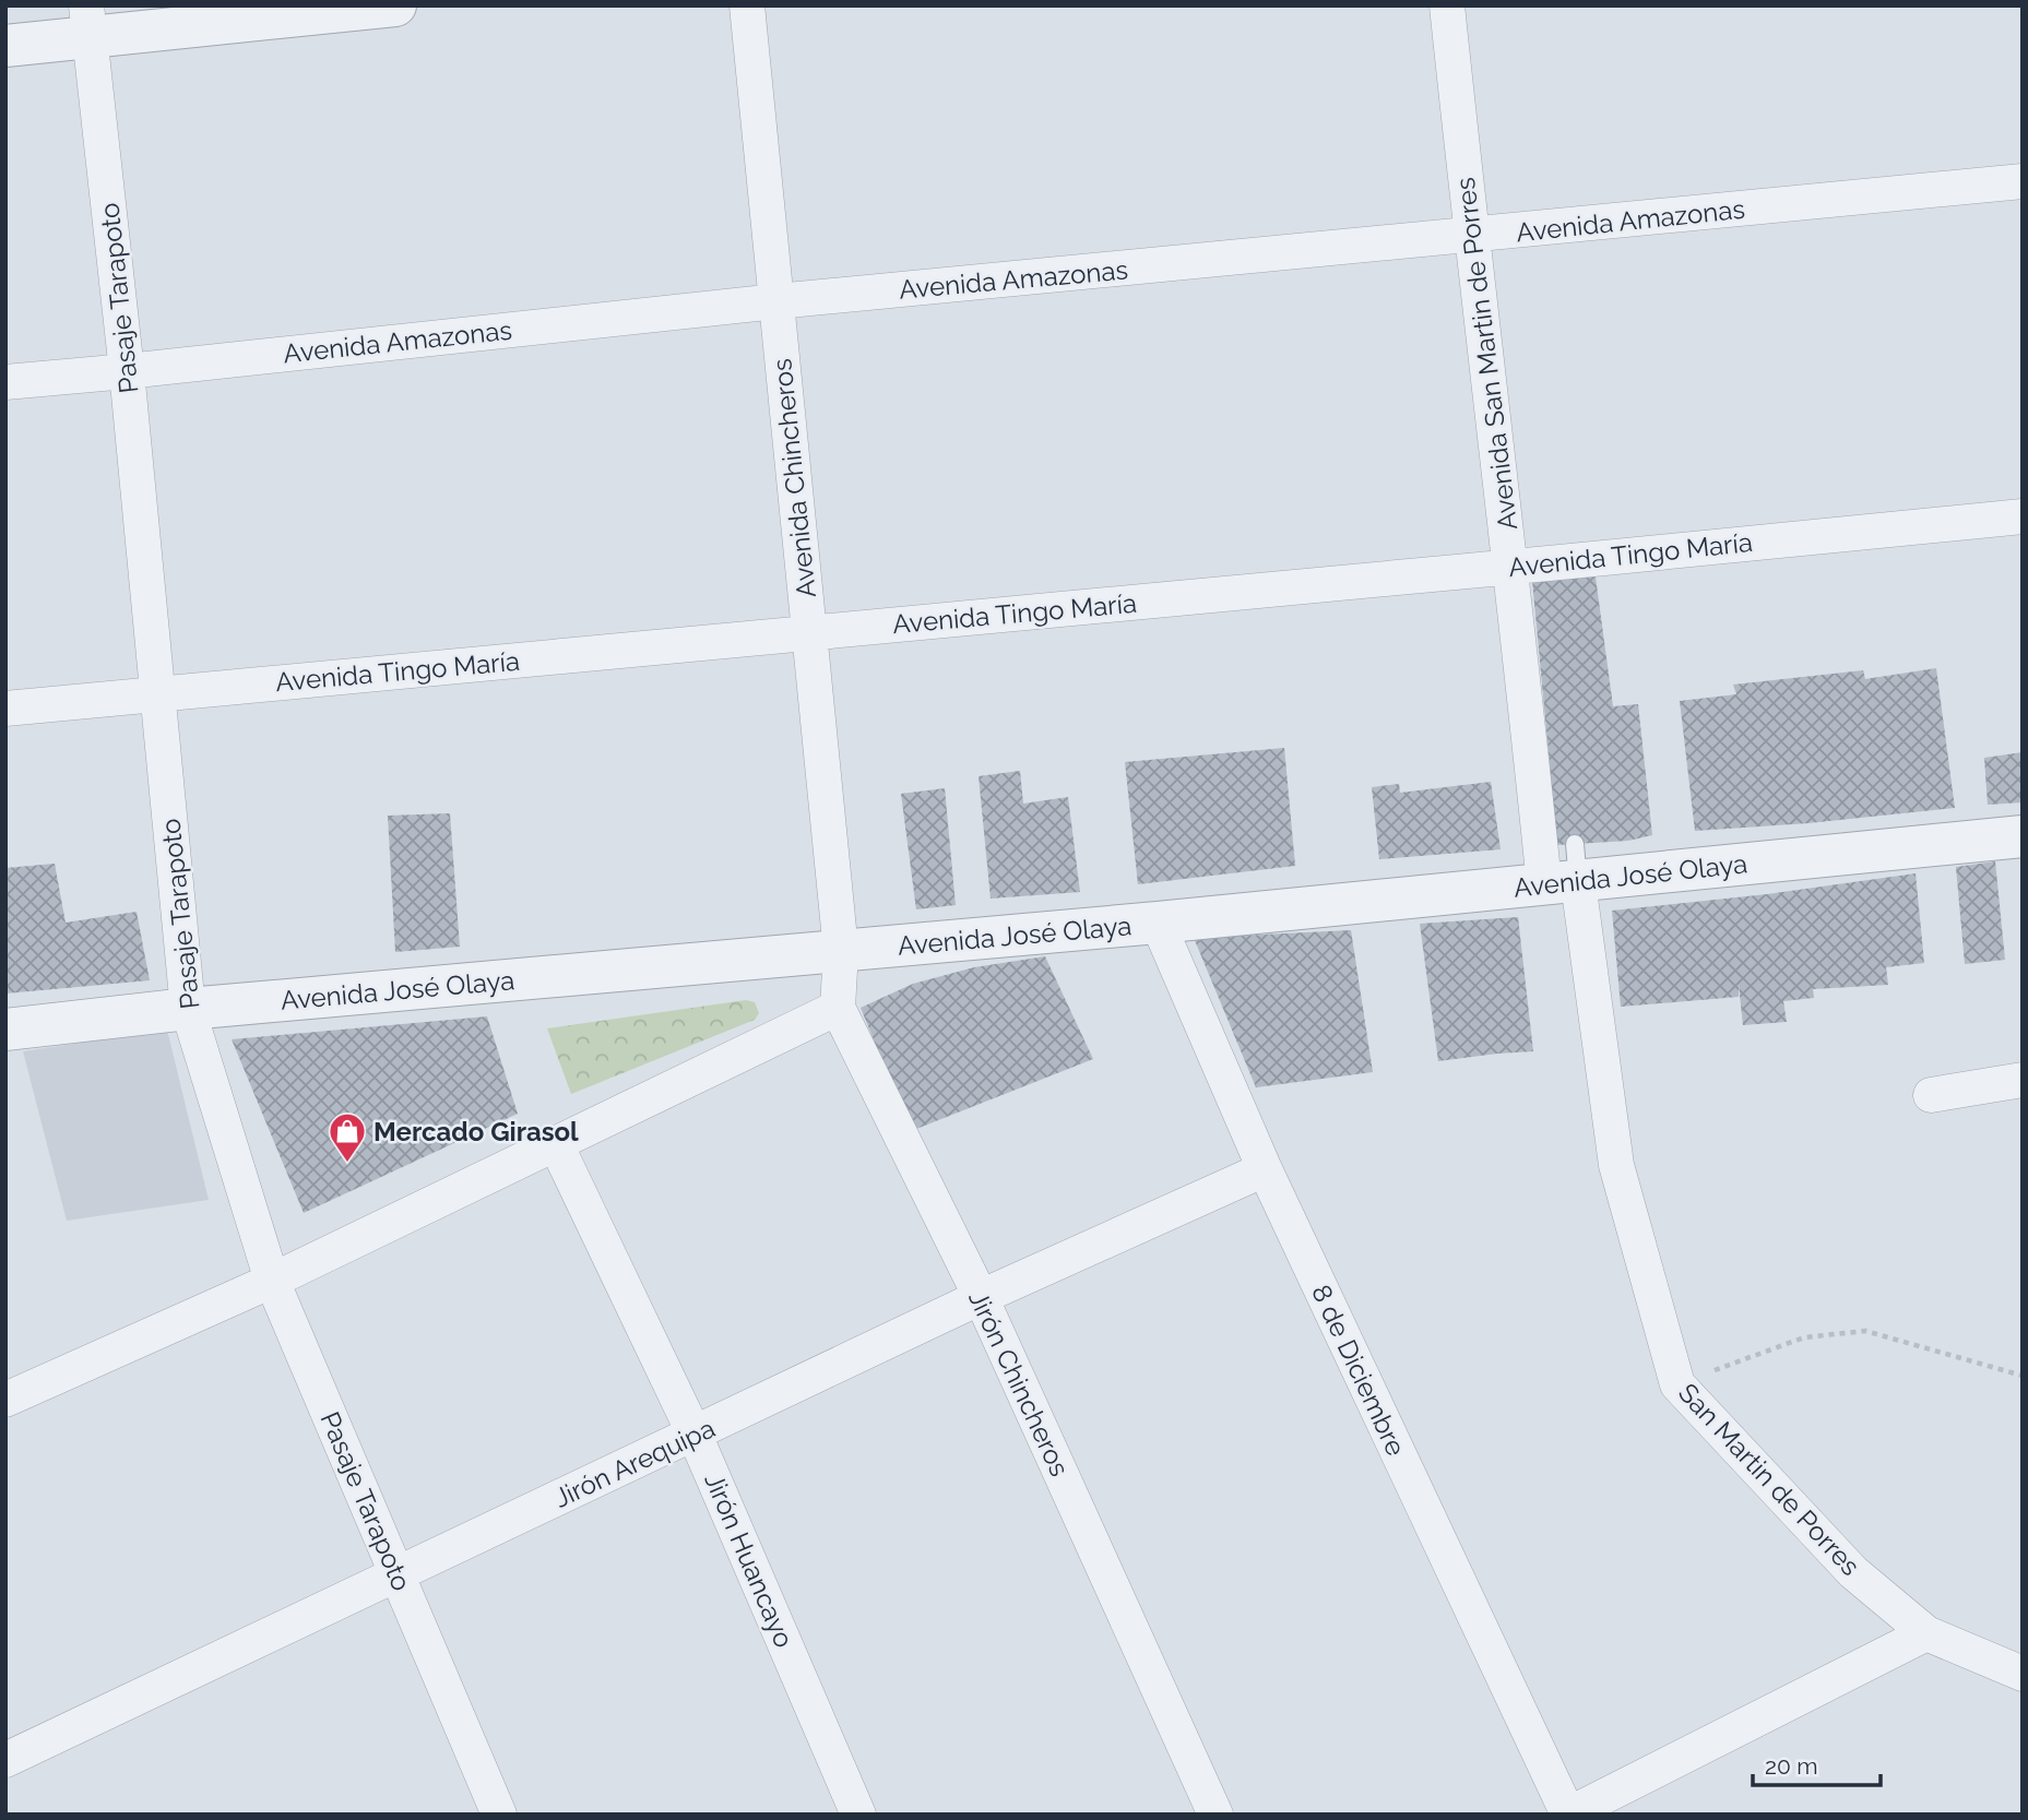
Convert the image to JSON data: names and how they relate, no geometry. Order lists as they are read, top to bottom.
{
  "streets": {
    "street": [
      "Avenida Amazonas",
      "Pasaje Tarapoto",
      "Avenida San Martin de Porres",
      "Avenida Chincheros",
      "Avenida Tingo María",
      "Avenida José Olaya",
      "8 de Diciembre",
      "Jirón Chincheros",
      "Jirón Arequipa",
      "San Martin de Porres",
      "Jirón Huancayo"
    ]
  },
  "crossings": [
    ["Avenida Amazonas", "Pasaje Tarapoto"],
    ["Avenida Amazonas", "Avenida San Martin de Porres"],
    ["Avenida Amazonas", "Avenida Chincheros"],
    ["Pasaje Tarapoto", "Avenida Tingo María"],
    ["Pasaje Tarapoto", "Avenida José Olaya"],
    ["Pasaje Tarapoto", "Jirón Arequipa"],
    ["Avenida San Martin de Porres", "Avenida Tingo María"],
    ["Avenida San Martin de Porres", "Avenida José Olaya"],
    ["Avenida San Martin de Porres", "San Martin de Porres"],
    ["Avenida Chincheros", "Avenida Tingo María"],
    ["Avenida Chincheros", "Avenida José Olaya"],
    ["Avenida Chincheros", "Jirón Chincheros"],
    ["Avenida José Olaya", "8 de Diciembre"],
    ["Avenida José Olaya", "Jirón Chincheros"],
    ["Avenida José Olaya", "San Martin de Porres"],
    ["8 de Diciembre", "Jirón Arequipa"],
    ["Jirón Chincheros", "Jirón Arequipa"],
    ["Jirón Arequipa", "Jirón Huancayo"]
  ],
  "places": {
    "shop": ["Mercado Girasol"]
  },
  "scale_bar": "20 m"
}
